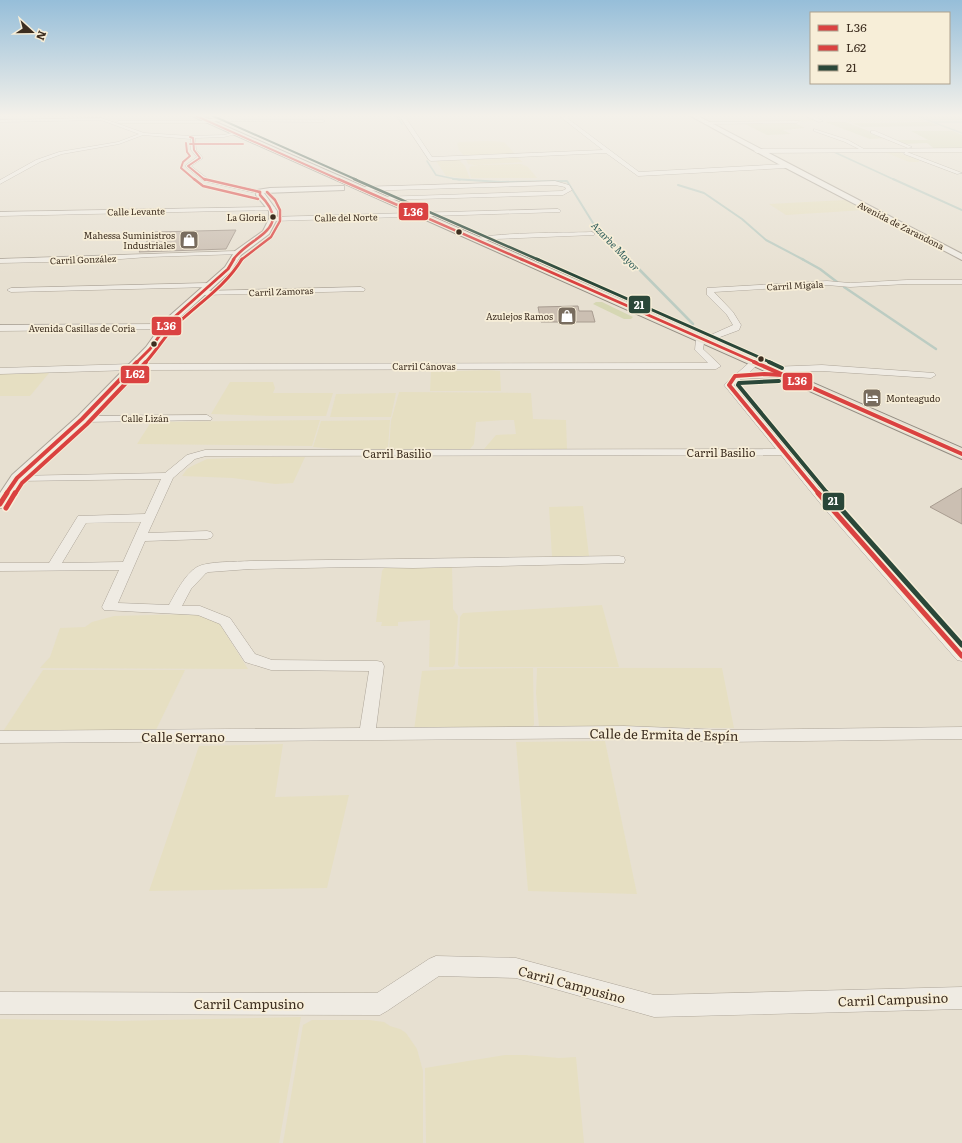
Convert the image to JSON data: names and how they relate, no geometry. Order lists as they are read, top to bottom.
{
  "streets": {
    "street": [
      "Calle Levante",
      "Calle del Norte",
      "Avenida de Zarandona",
      "Carril González",
      "Carril Migala",
      "Carril Zamoras",
      "Avenida Casillas de Coria",
      "Carril Cánovas",
      "Calle Lizán",
      "Carril Basilio",
      "Calle de Ermita de Espín",
      "Calle Serrano",
      "Carril Campusino"
    ]
  },
  "crossings": [
    ["Calle Levante", "Calle del Norte"],
    ["Carril Migala", "Carril Cánovas"],
    ["Calle de Ermita de Espín", "Calle Serrano"]
  ],
  "water": ["Azarbe Mayor"],
  "places": {
    "other": ["La Gloria"],
    "shop": ["Mahessa Suministros Industriales", "Azulejos Ramos"],
    "hotel": ["Monteagudo"]
  },
  "lines": ["transit line L36", "transit line L62", "transit line 21"],
  "legend": ["L36", "L62", "21"],
  "north": "right"
}
